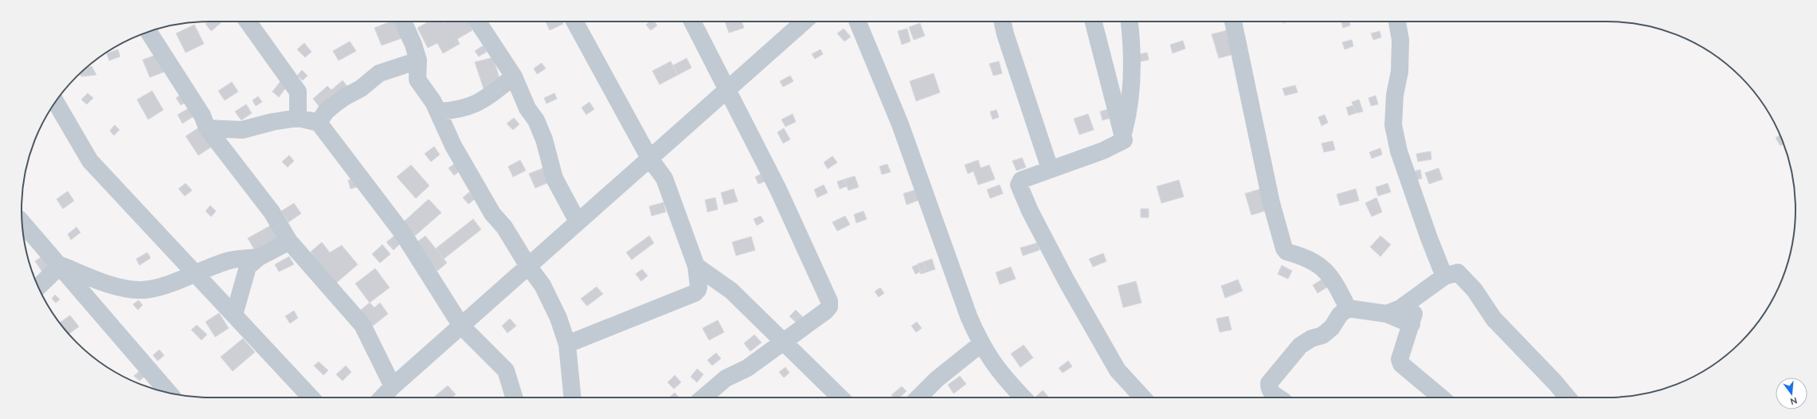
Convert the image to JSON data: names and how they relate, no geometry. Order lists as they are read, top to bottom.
{
  "north": "bottom"
}
